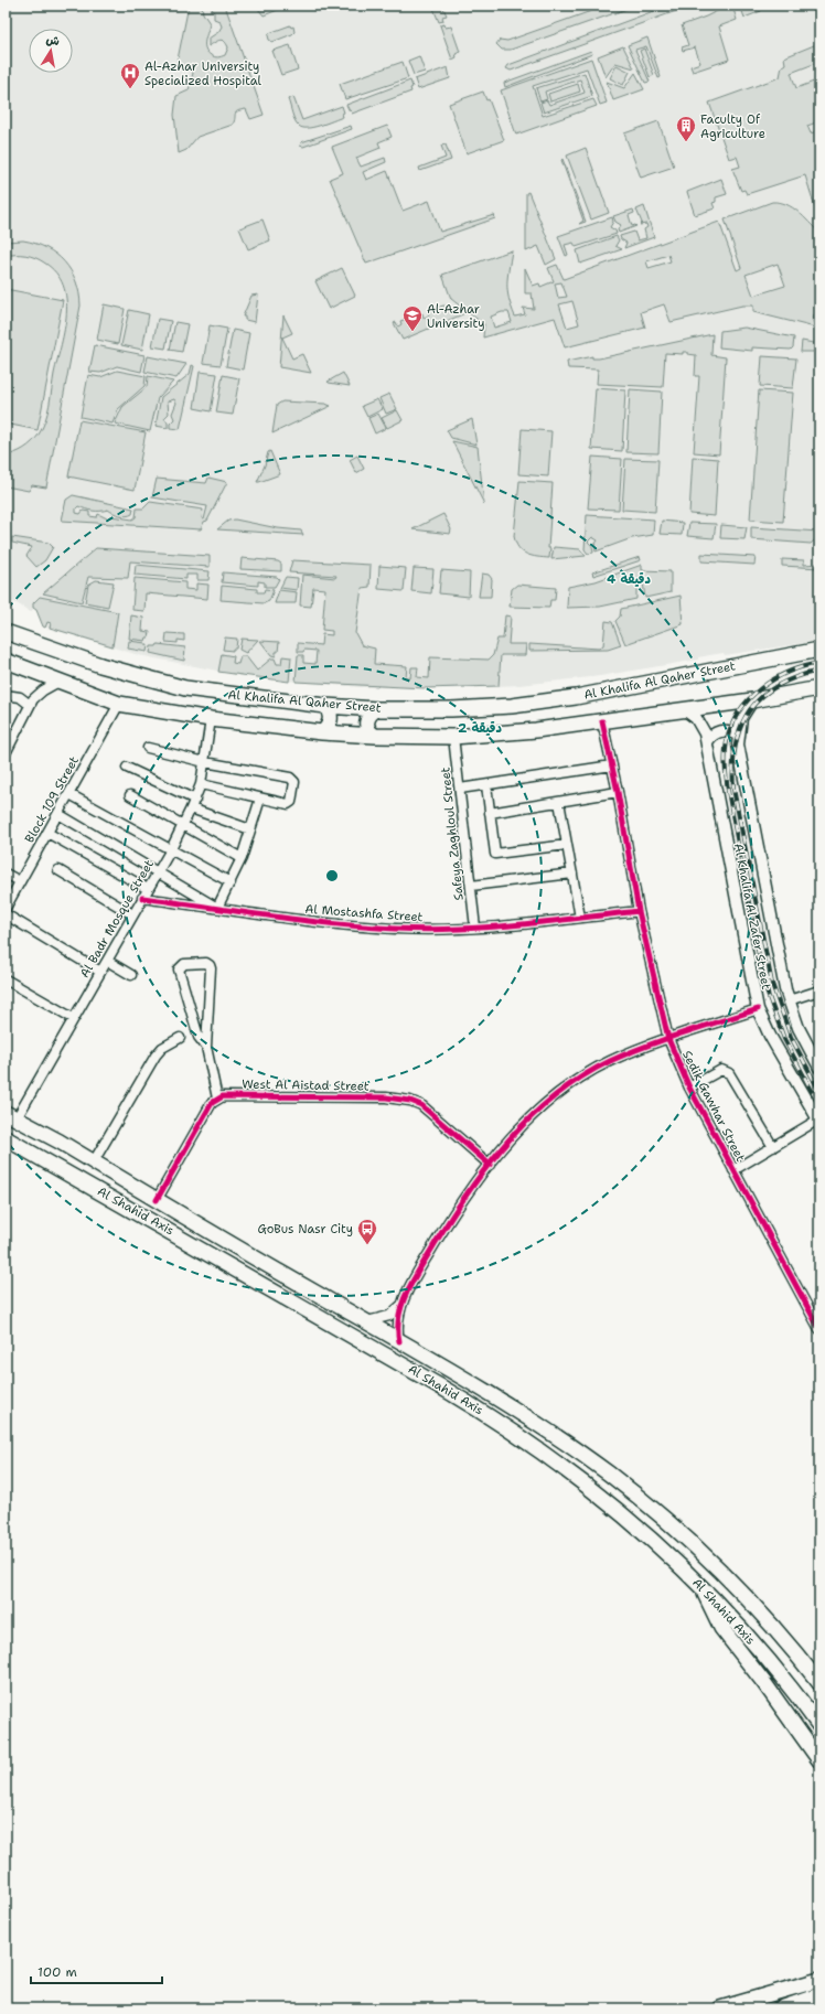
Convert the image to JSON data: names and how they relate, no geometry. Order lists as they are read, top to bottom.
{
  "streets": {
    "main road": ["Al Khalifa Al Qaher Street", "Al Shahid Axis"],
    "street": [
      "Block 109 Street",
      "Safeya Zaghloul Street",
      "Al Mostashfa Street",
      "Al Khalifa Al Zafer Street",
      "Al Badr Mosque Street",
      "West Al Aistad Street",
      "Sedik Gawhar Street"
    ]
  },
  "crossings": [
    ["Safeya Zaghloul Street", "Al Mostashfa Street"],
    ["Al Mostashfa Street", "Al Badr Mosque Street"],
    ["Al Mostashfa Street", "Sedik Gawhar Street"],
    ["Al Badr Mosque Street", "Al Shahid Axis"]
  ],
  "places": {
    "hospital": ["Al-Azhar University Specialized Hospital"],
    "building": ["Faculty Of Agriculture"],
    "school or university": ["Al-Azhar University"],
    "bus stop": ["GoBus Nasr City"]
  },
  "scale_bar": "100 m",
  "north": "top",
  "rings": ["4 دقيقة", "2 دقيقة"]
}
